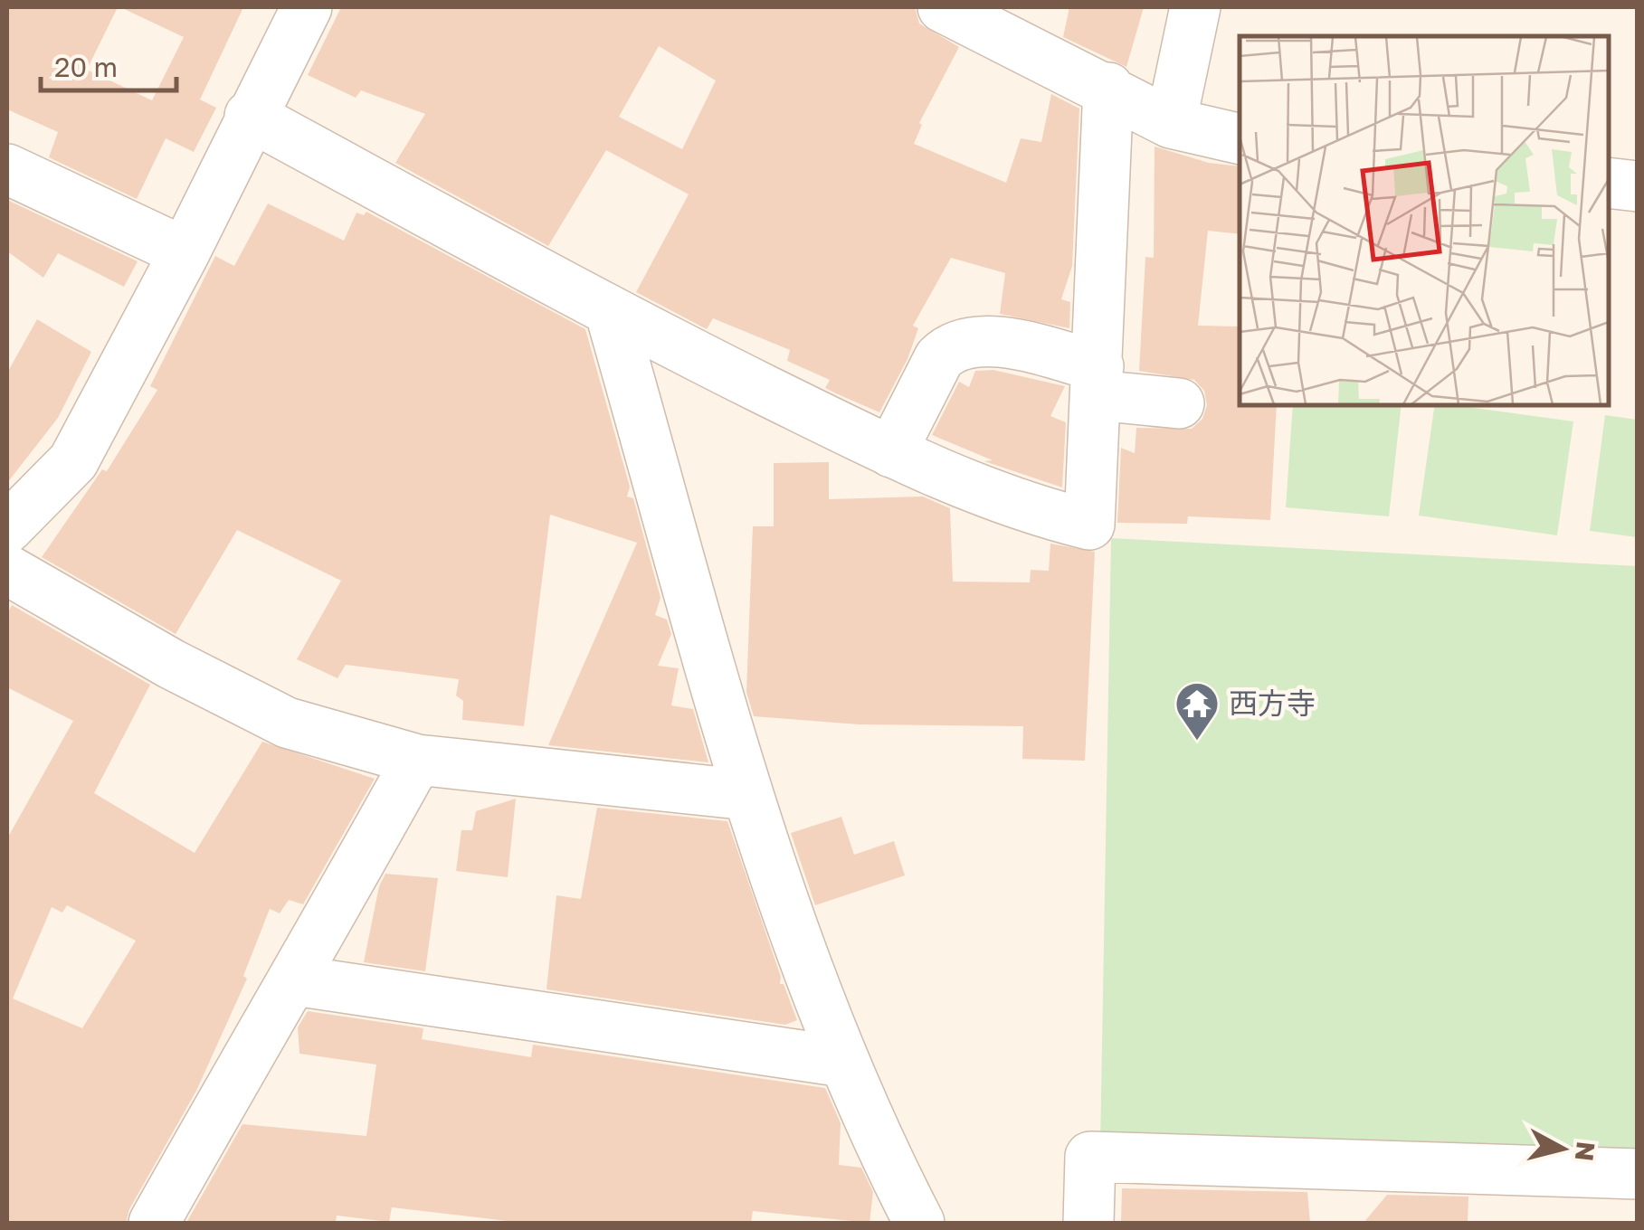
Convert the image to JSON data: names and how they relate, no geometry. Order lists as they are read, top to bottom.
{
  "places": {
    "temple": ["西方寺"]
  },
  "scale_bar": "20 m",
  "north": "right"
}
